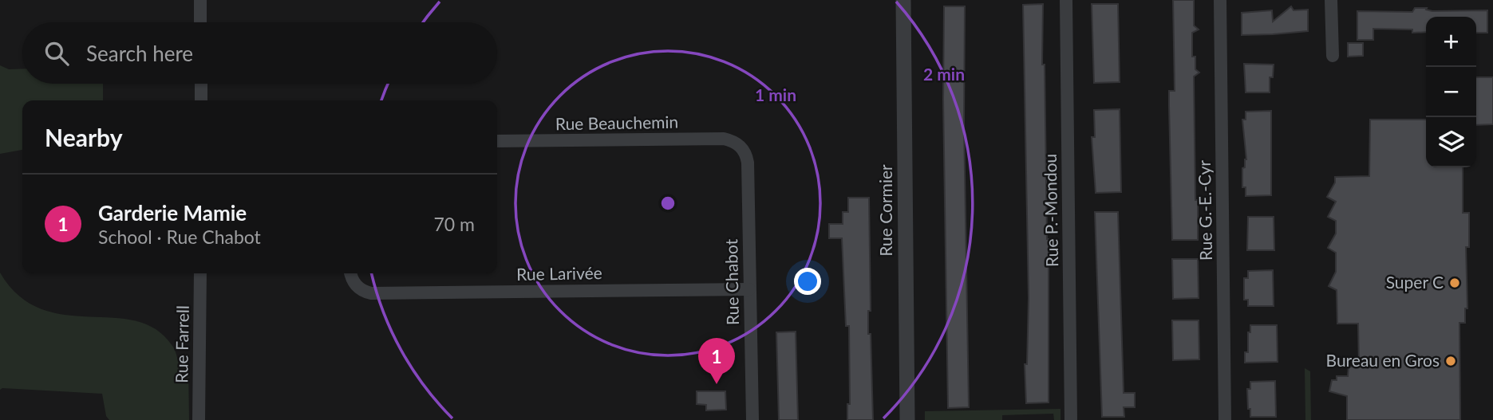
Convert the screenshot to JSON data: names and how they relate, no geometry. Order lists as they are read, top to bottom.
{
  "streets": {
    "street": [
      "Rue Beauchemin",
      "Rue Cormier",
      "Rue P.-Mondou",
      "Rue G.-E.-Cyr",
      "Rue Larivée",
      "Rue Chabot",
      "Rue Farrell"
    ]
  },
  "crossings": [
    ["Rue Beauchemin", "Rue Chabot"],
    ["Rue Larivée", "Rue Chabot"]
  ],
  "places": ["Super C", "Bureau en Gros"],
  "page": {
    "map_buttons": ["+", "−"],
    "search": "Search here",
    "heading": "Nearby",
    "list": [
      {
        "mark": "1",
        "name": "Garderie Mamie",
        "note": "School · Rue Chabot",
        "value": "70 m"
      }
    ],
    "pins": "1"
  },
  "rings": ["2 min", "1 min"]
}
